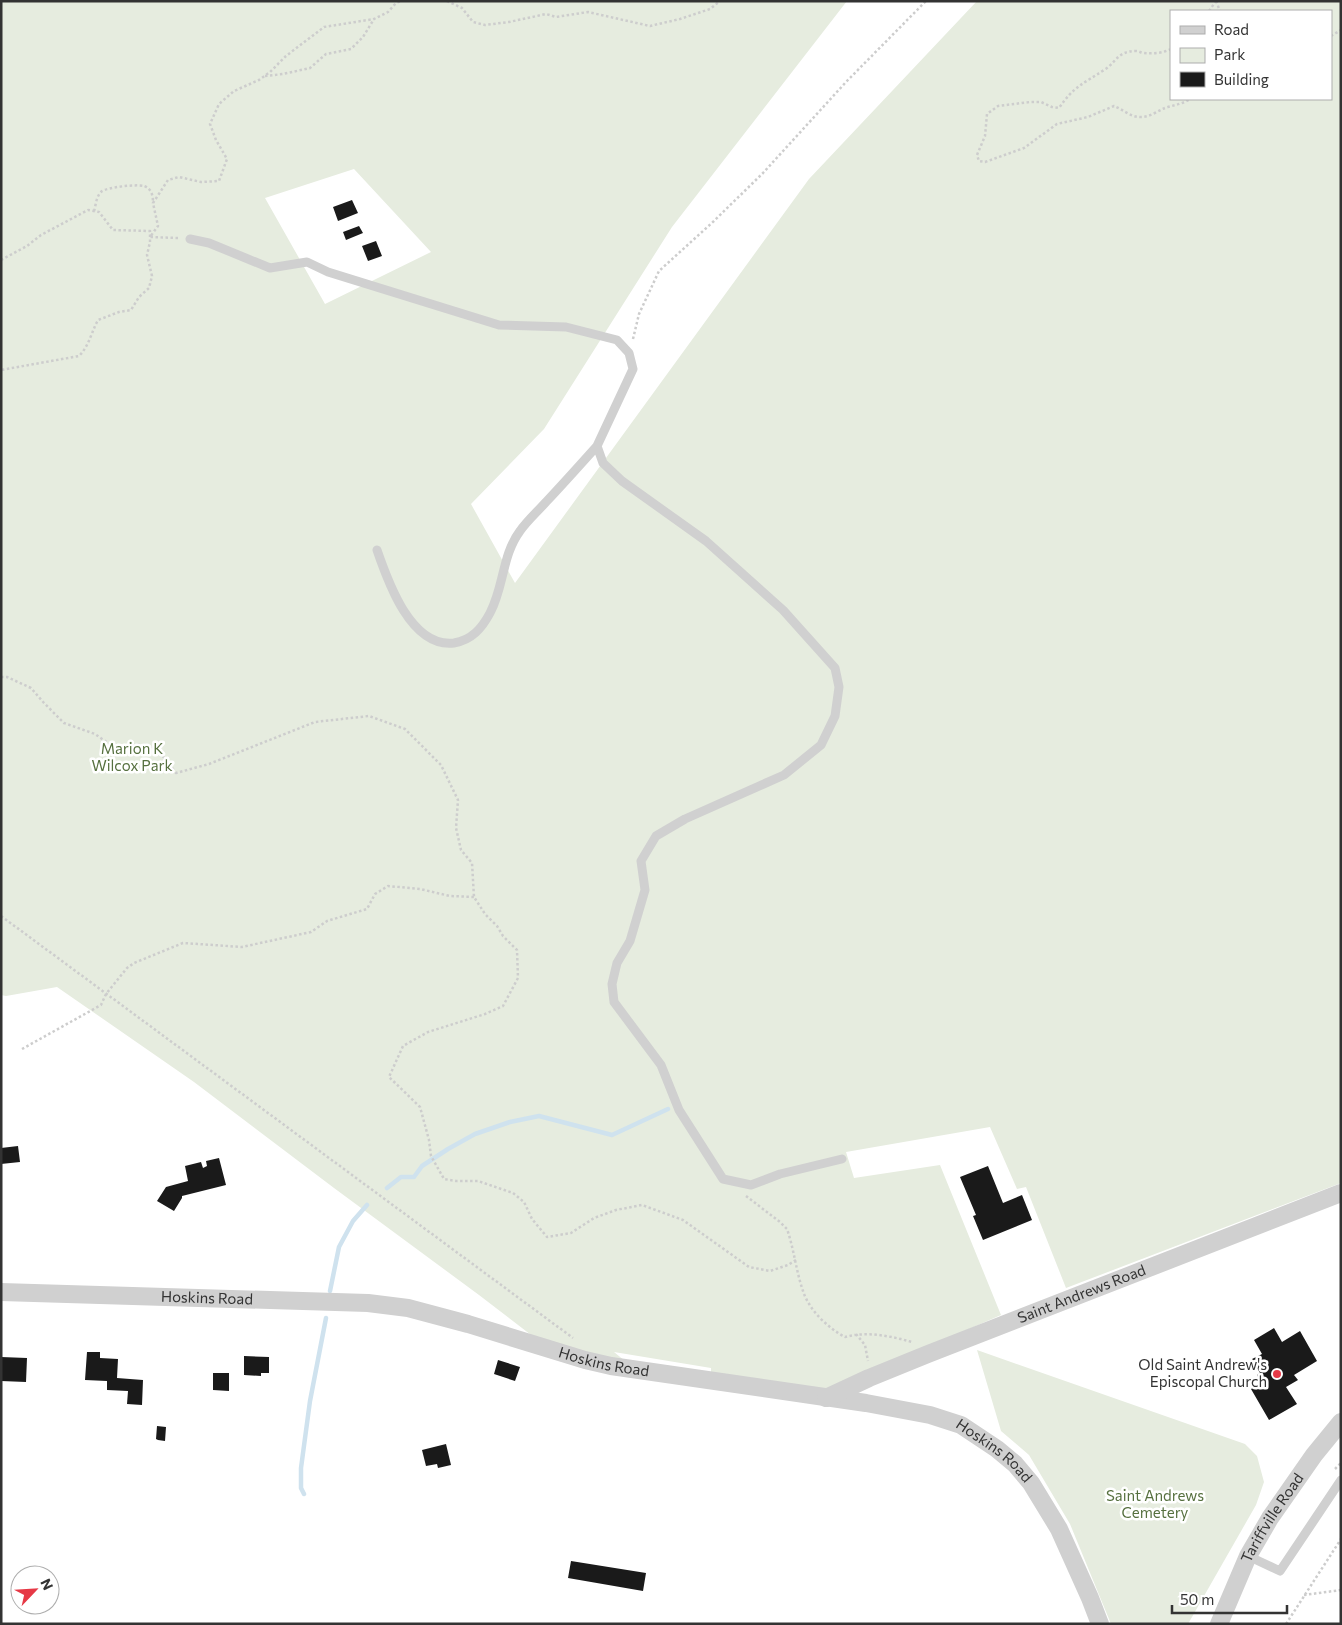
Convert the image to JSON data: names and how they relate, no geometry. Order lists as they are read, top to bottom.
{
  "streets": {
    "street": ["Saint Andrews Road", "Hoskins Road", "Tariffville Road"]
  },
  "crossings": [
    ["Saint Andrews Road", "Hoskins Road"]
  ],
  "parks": ["Marion K Wilcox Park", "Saint Andrews Cemetery"],
  "places": ["Old Saint Andrew's Episcopal Church"],
  "legend": ["Road", "Park", "Building"],
  "scale_bar": "50 m",
  "north": "top right"
}
